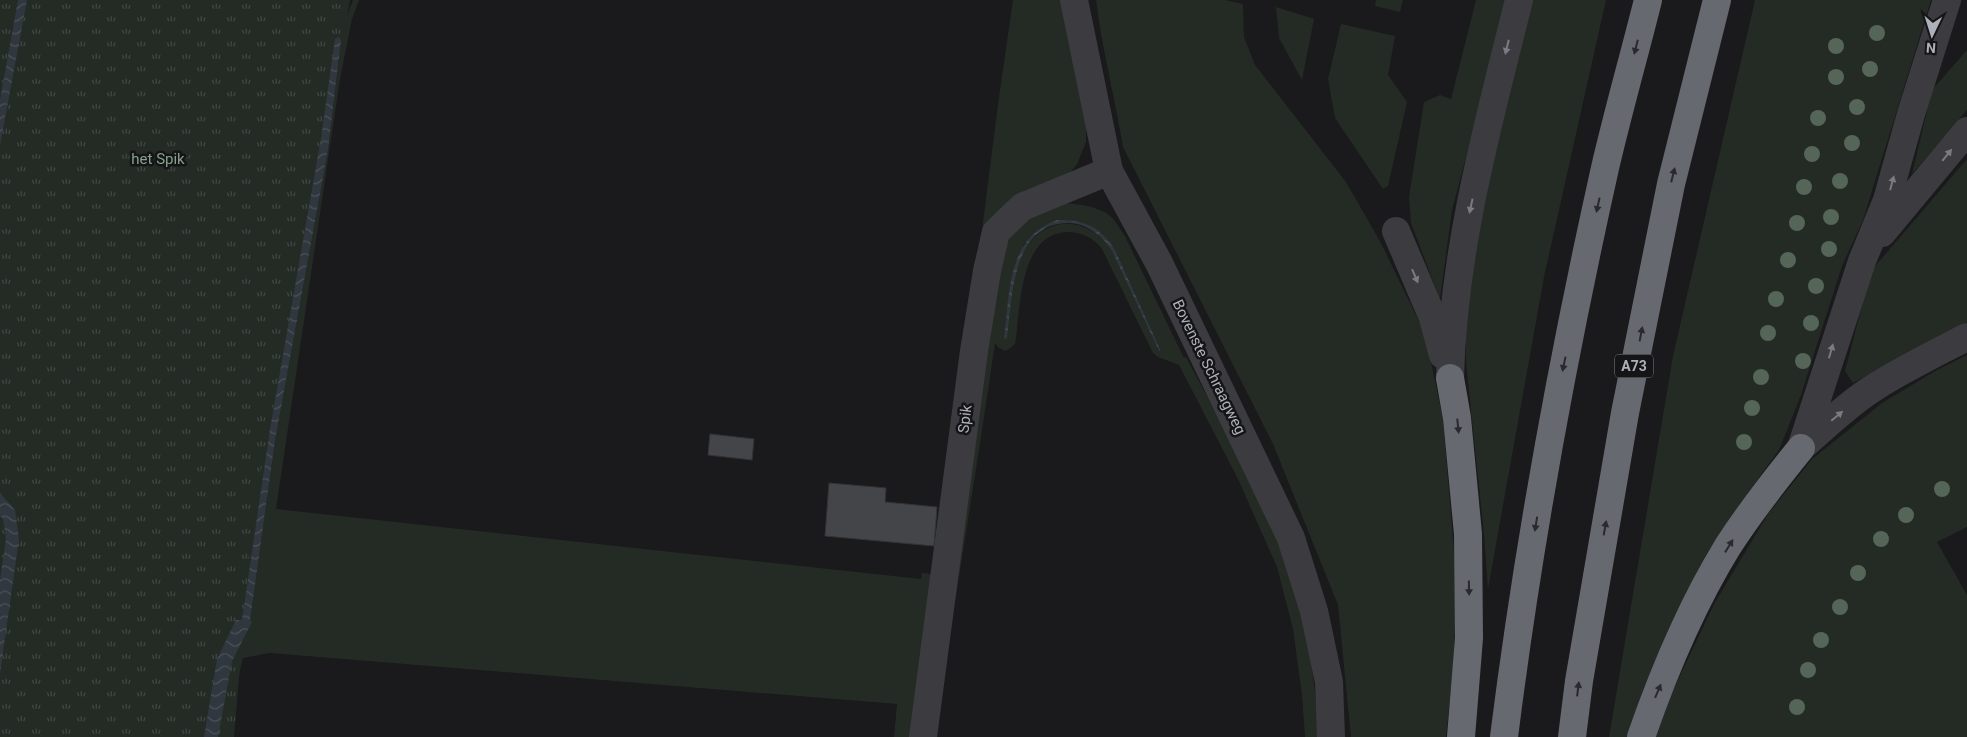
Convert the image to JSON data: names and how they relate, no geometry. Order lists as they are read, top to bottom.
{
  "streets": {
    "highway": ["A73"],
    "street": ["Bovenste Schraagweg", "Spik"]
  },
  "crossings": [
    ["Bovenste Schraagweg", "Spik"]
  ],
  "parks": ["het Spik"],
  "north": "bottom"
}
